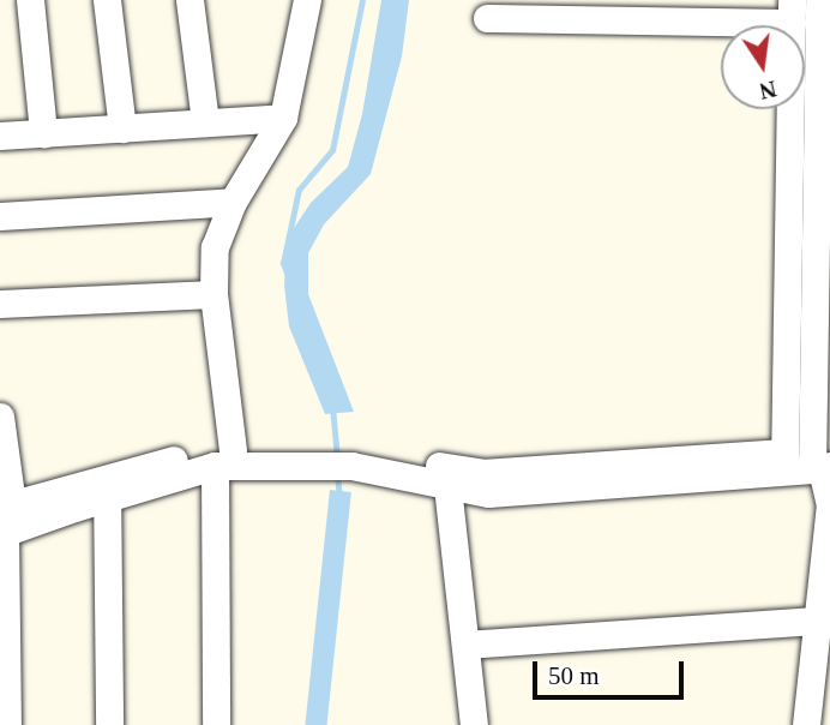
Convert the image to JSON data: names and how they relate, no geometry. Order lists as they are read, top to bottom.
{
  "scale_bar": "50 m",
  "north": "bottom"
}
